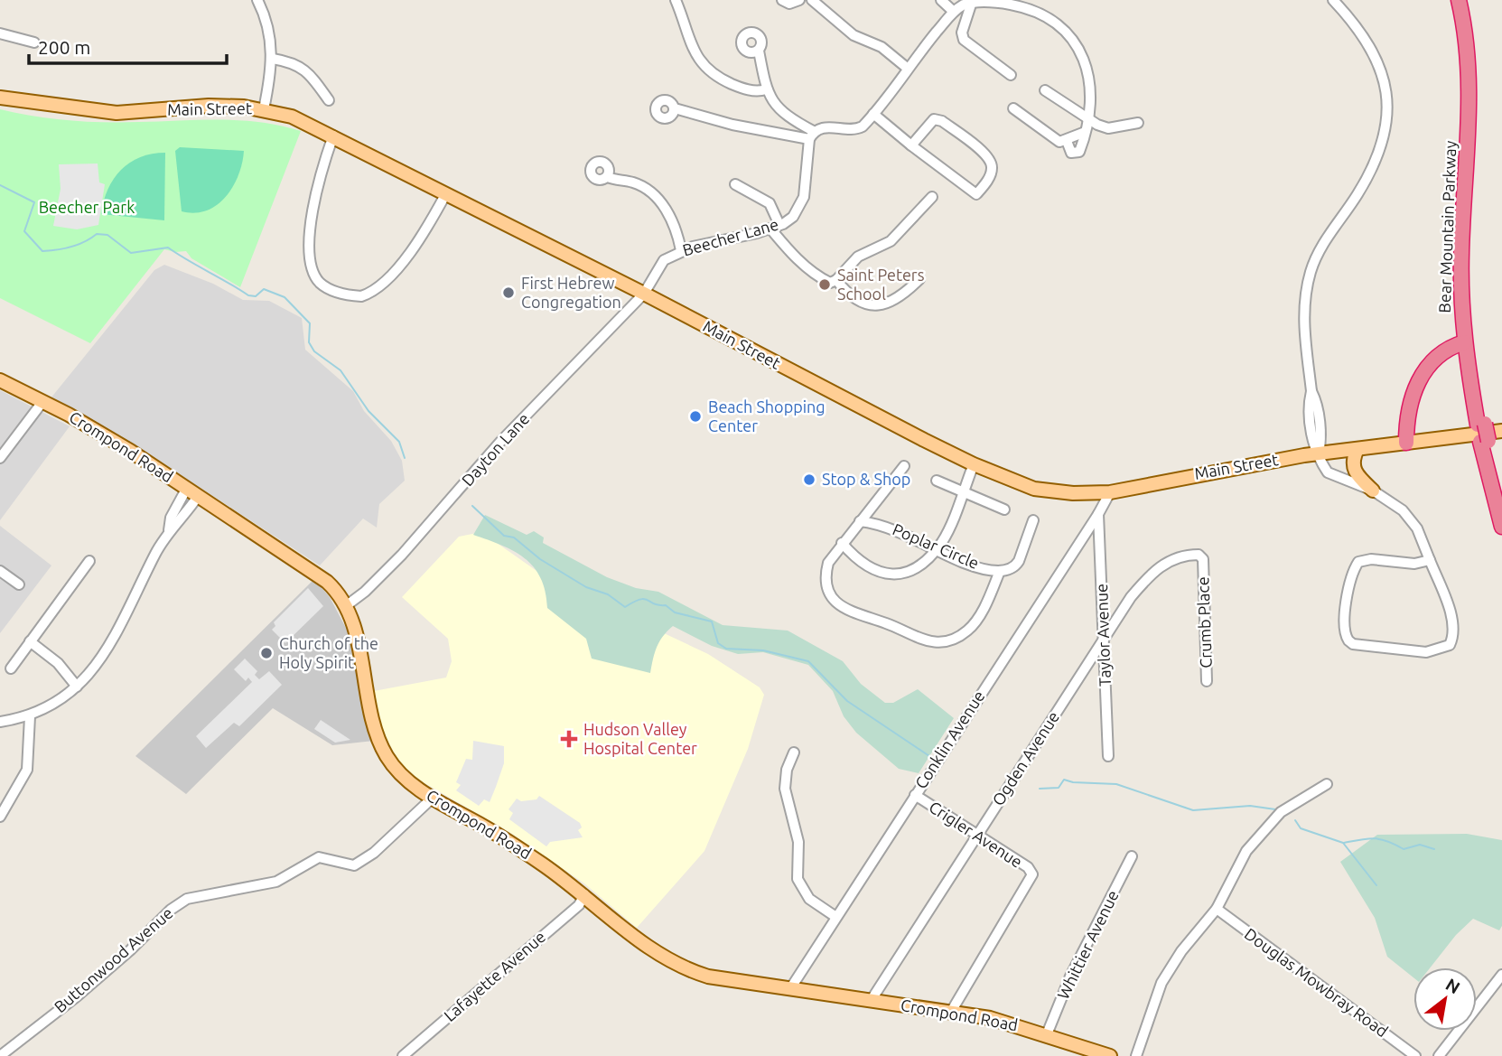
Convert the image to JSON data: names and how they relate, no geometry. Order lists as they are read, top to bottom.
{
  "streets": {
    "highway": ["Bear Mountain Parkway"],
    "main road": ["Main Street", "Crompond Road"],
    "street": [
      "Beecher Lane",
      "Dayton Lane",
      "Poplar Circle",
      "Crumb Place",
      "Taylor Avenue",
      "Conklin Avenue",
      "Ogden Avenue",
      "Crigler Avenue",
      "Whittier Avenue",
      "Buttonwood Avenue",
      "Lafayette Avenue",
      "Douglas Mowbray Road"
    ]
  },
  "crossings": [
    ["Main Street", "Beecher Lane"],
    ["Main Street", "Dayton Lane"],
    ["Main Street", "Conklin Avenue"],
    ["Beecher Lane", "Dayton Lane"],
    ["Crompond Road", "Dayton Lane"],
    ["Crompond Road", "Conklin Avenue"],
    ["Crompond Road", "Ogden Avenue"],
    ["Crompond Road", "Crigler Avenue"],
    ["Crompond Road", "Whittier Avenue"],
    ["Crompond Road", "Buttonwood Avenue"],
    ["Crompond Road", "Lafayette Avenue"],
    ["Crumb Place", "Ogden Avenue"],
    ["Taylor Avenue", "Conklin Avenue"],
    ["Taylor Avenue", "Ogden Avenue"],
    ["Conklin Avenue", "Crigler Avenue"],
    ["Ogden Avenue", "Crigler Avenue"]
  ],
  "parks": ["Beecher Park"],
  "places": {
    "other": [
      "Saint Peters School",
      "First Hebrew Congregation",
      "Beach Shopping Center",
      "Stop & Shop",
      "Church of the Holy Spirit"
    ],
    "health": ["Hudson Valley Hospital Center"]
  },
  "scale_bar": "200 m",
  "north": "top right"
}
